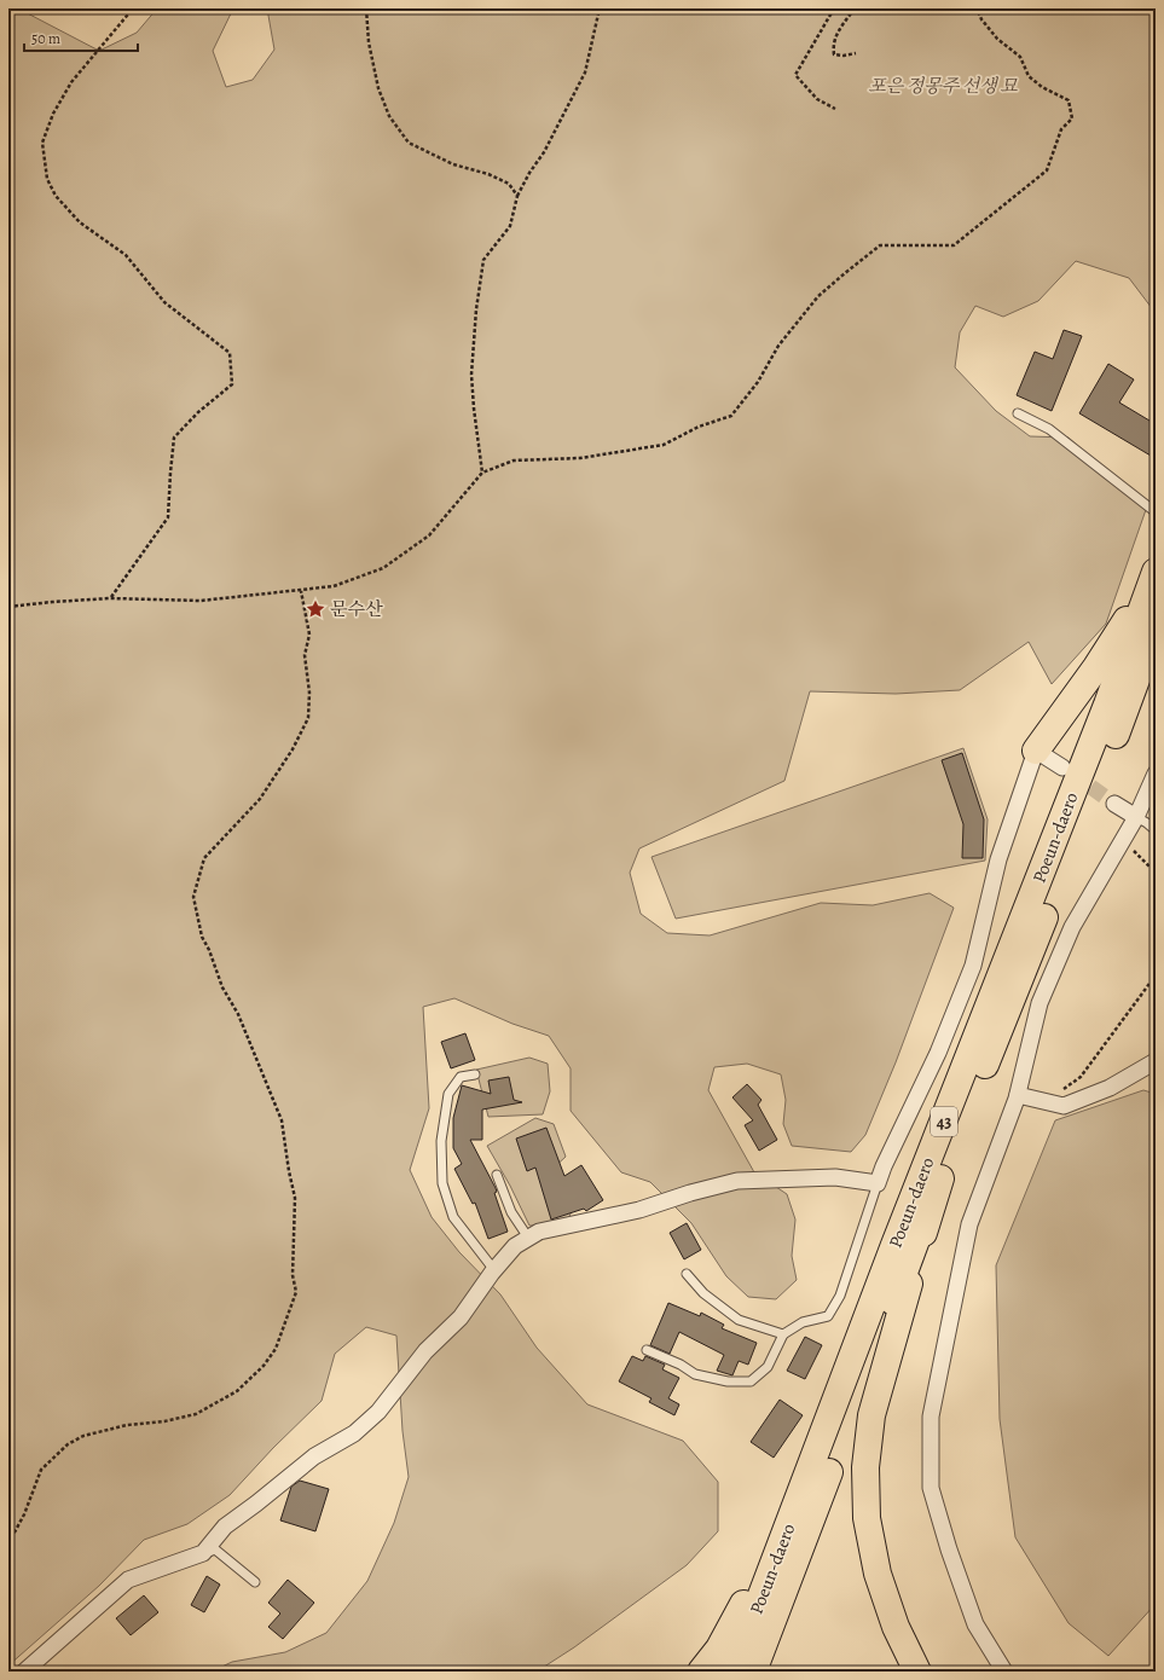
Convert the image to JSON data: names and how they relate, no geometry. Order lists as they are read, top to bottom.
{
  "streets": {
    "highway": ["Poeun-daero", "43"]
  },
  "parks": ["포은 정몽주 선생 묘"],
  "places": {
    "place": ["문수산"]
  },
  "scale_bar": "50 m"
}
